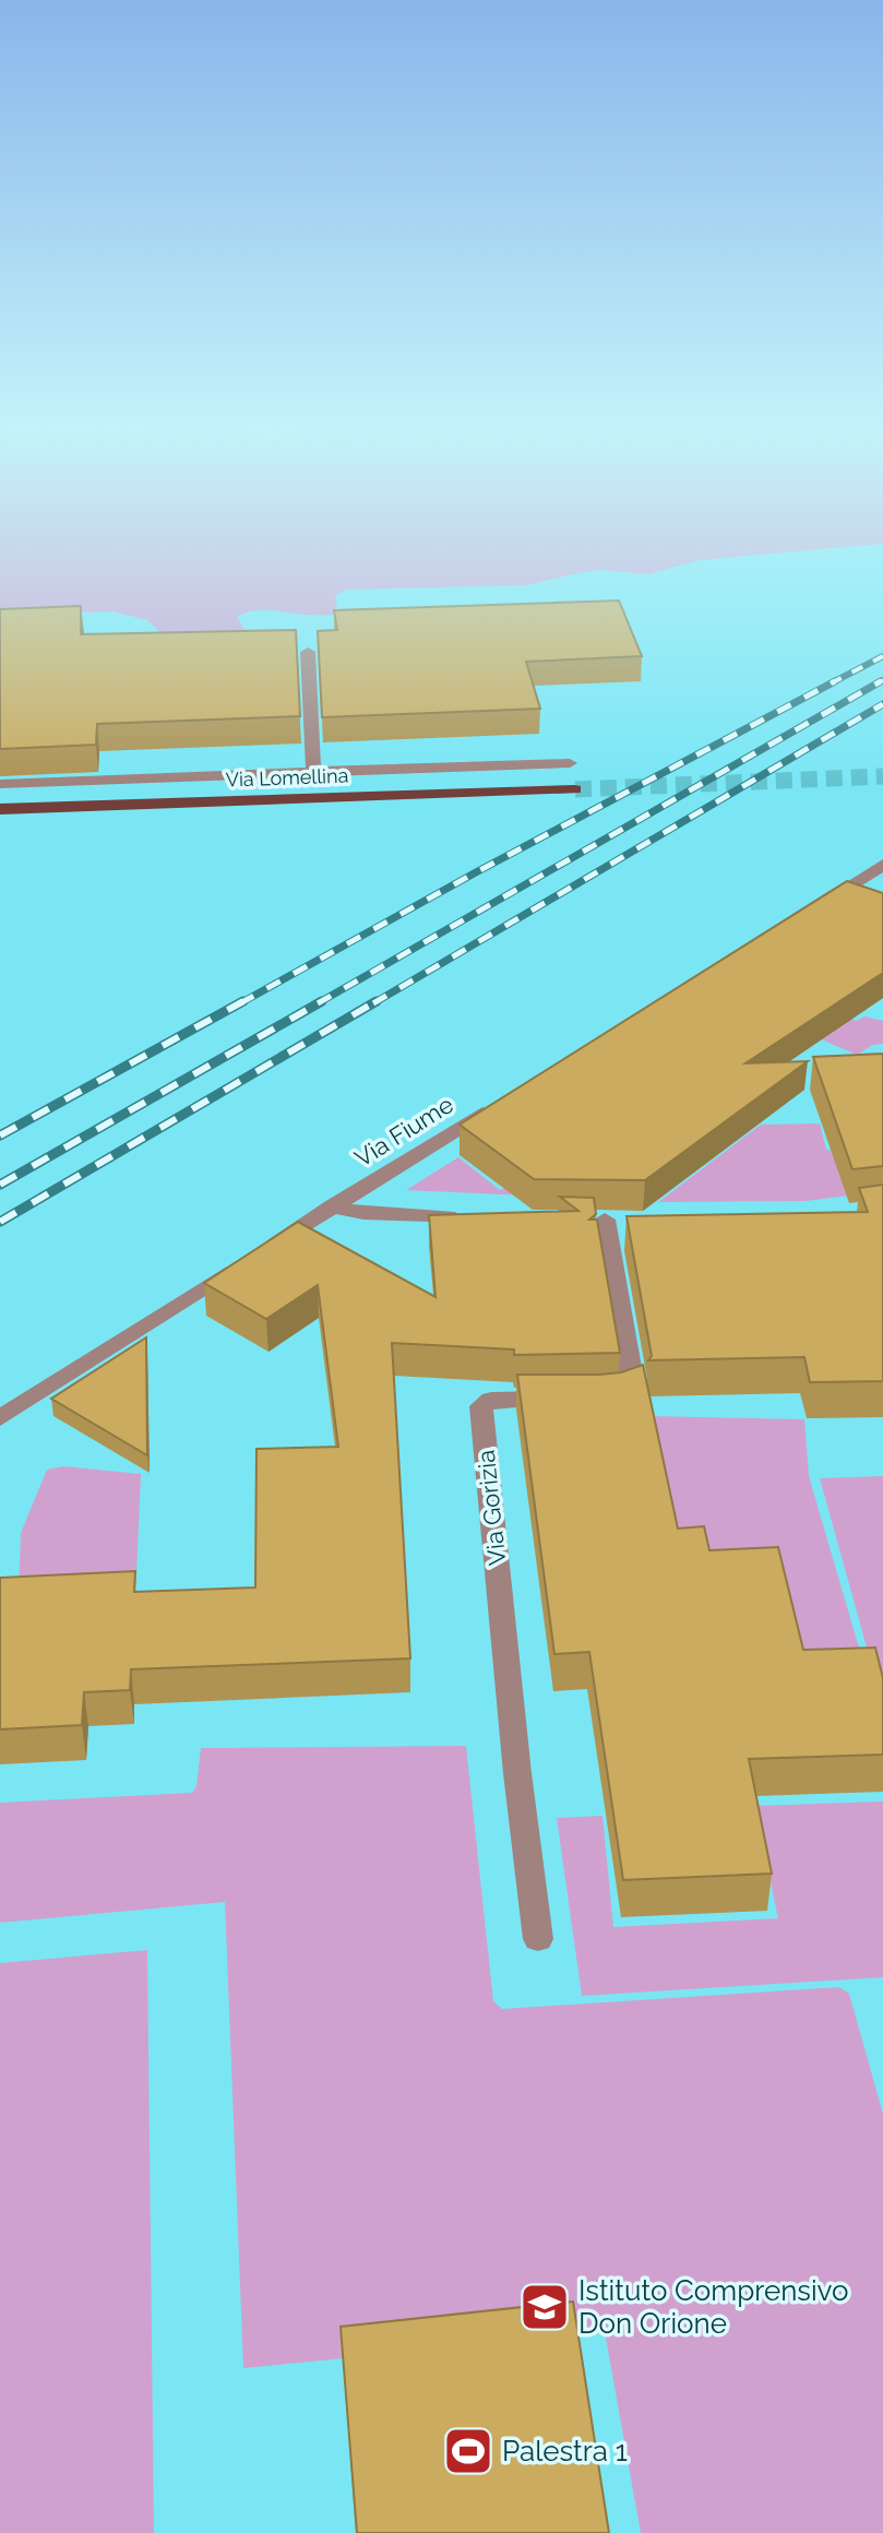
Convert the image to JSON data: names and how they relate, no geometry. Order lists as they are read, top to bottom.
{
  "streets": {
    "main road": ["Via Lomellina"],
    "street": ["Via Fiume", "Via Gorizia"]
  },
  "places": {
    "school or university": ["Istituto Comprensivo Don Orione"],
    "sports": ["Palestra 1"]
  }
}
